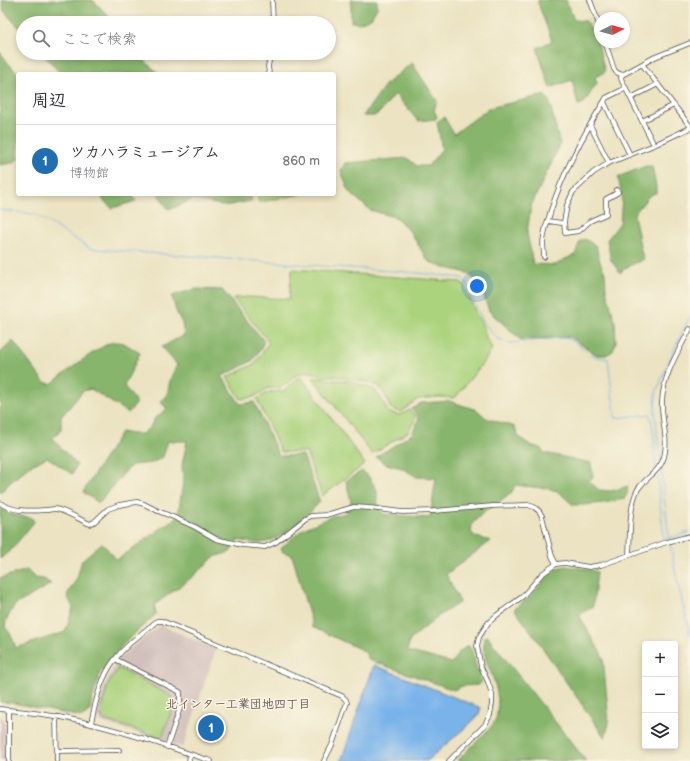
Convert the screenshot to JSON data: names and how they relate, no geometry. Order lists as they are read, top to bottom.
{
  "districts": ["北インター工業団地四丁目"],
  "north": "right",
  "page": {
    "search": "ここで検索",
    "heading": "周辺",
    "list": [
      {
        "mark": "1",
        "name": "ツカハラミュージアム",
        "note": "博物館",
        "value": "860 m"
      }
    ],
    "map_buttons": ["+", "−"],
    "pins": "1"
  }
}
